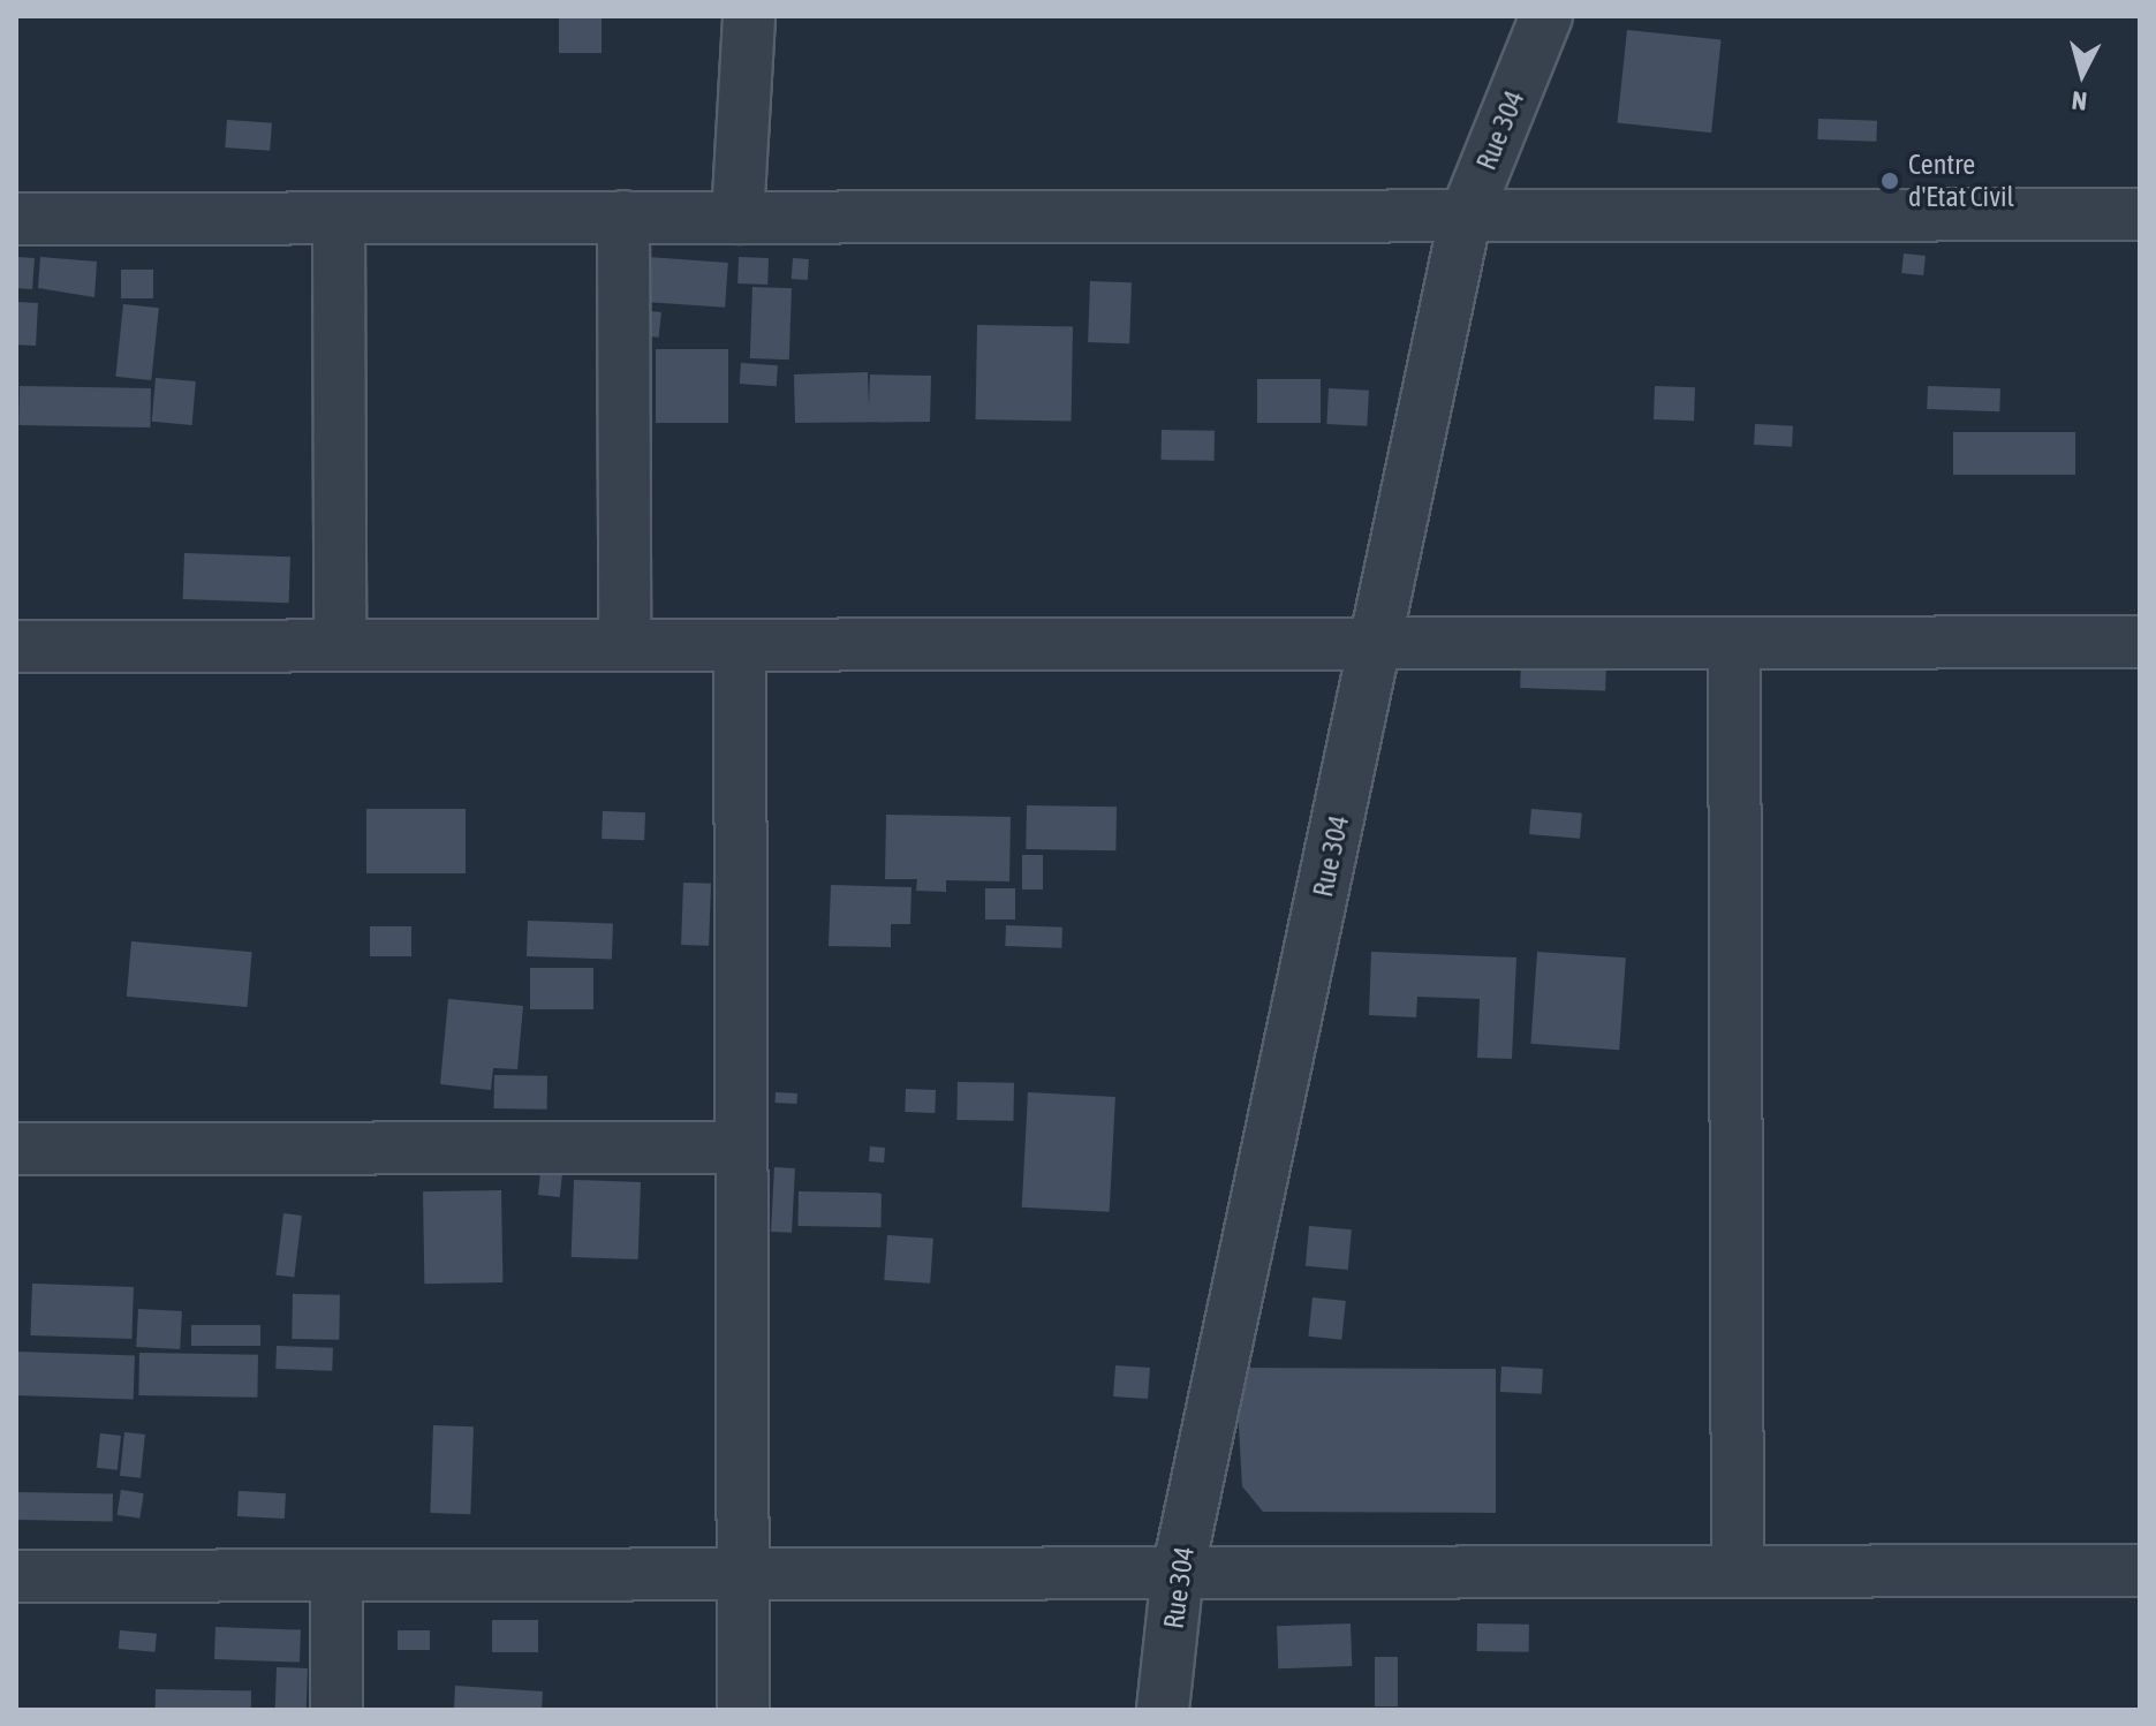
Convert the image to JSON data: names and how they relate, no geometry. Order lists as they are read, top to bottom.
{
  "streets": {
    "street": ["Rue 304"]
  },
  "places": ["Centre d'Etat Civil"],
  "north": "bottom"
}
